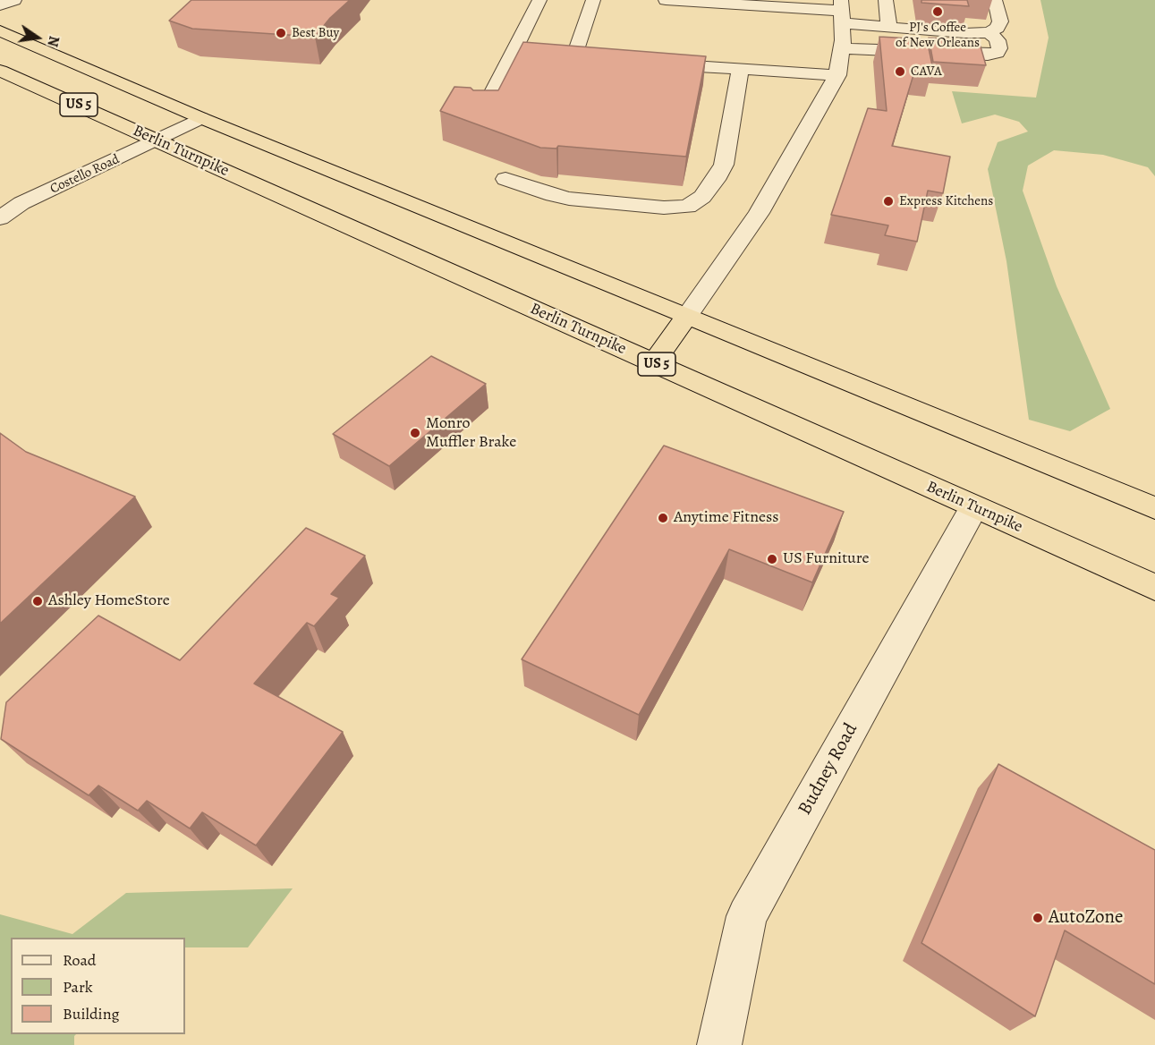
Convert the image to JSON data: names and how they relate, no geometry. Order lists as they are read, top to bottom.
{
  "streets": {
    "highway": ["US 5", "Berlin Turnpike"],
    "street": ["Costello Road", "Budney Road"]
  },
  "crossings": [
    ["US 5", "Costello Road"],
    ["Berlin Turnpike", "Costello Road"],
    ["Berlin Turnpike", "Budney Road"]
  ],
  "places": [
    "PJ's Coffee of New Orleans",
    "Best Buy",
    "CAVA",
    "Express Kitchens",
    "Monro Muffler Brake",
    "Anytime Fitness",
    "US Furniture",
    "Ashley HomeStore",
    "AutoZone"
  ],
  "legend": ["Road", "Park", "Building"],
  "north": "right"
}
